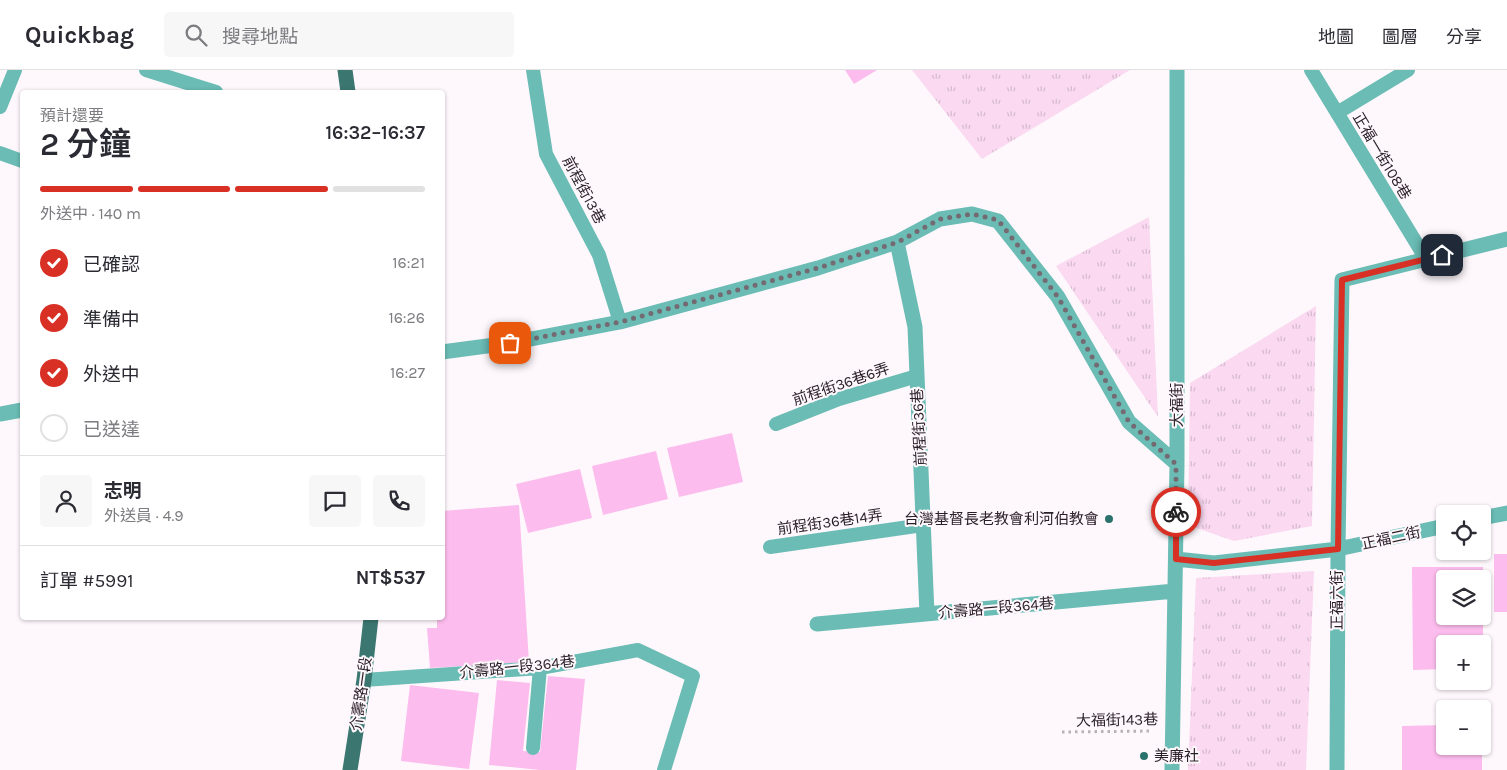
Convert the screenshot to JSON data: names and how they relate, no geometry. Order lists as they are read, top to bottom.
{
  "streets": {
    "main road": ["介壽路一段"],
    "street": [
      "大福街",
      "前程街36巷",
      "正福二街",
      "正福六街",
      "介壽路一段364巷"
    ],
    "lane": [
      "正福一街108巷",
      "前程街13巷",
      "前程街36巷6弄",
      "前程街36巷14弄"
    ],
    "path": ["大福街143巷"]
  },
  "crossings": [
    ["正福一街108巷", "正福六街"],
    ["前程街36巷6弄", "前程街36巷"],
    ["大福街", "正福二街"],
    ["大福街", "介壽路一段364巷"],
    ["大福街", "大福街143巷"],
    ["前程街36巷", "前程街36巷14弄"],
    ["前程街36巷", "介壽路一段364巷"],
    ["正福二街", "正福六街"],
    ["介壽路一段364巷", "介壽路一段"]
  ],
  "places": ["台灣基督長老教會利河伯教會", "美廉社"],
  "page": {
    "header": "Quickbag",
    "search": "搜尋地點",
    "nav": ["地圖", "圖層", "分享"],
    "heading": ["2 分鐘", "預計還要", "16:32–16:37"],
    "panel": [
      "志明",
      "外送員 · 4.9",
      "訂單 #5991",
      "NT$537"
    ],
    "bar": "外送中 · 140 m",
    "list": [
      ["已確認", "16:21"],
      ["準備中", "16:26"],
      ["外送中", "16:27"],
      "已送達"
    ],
    "map_buttons": ["+", "−"]
  }
}
